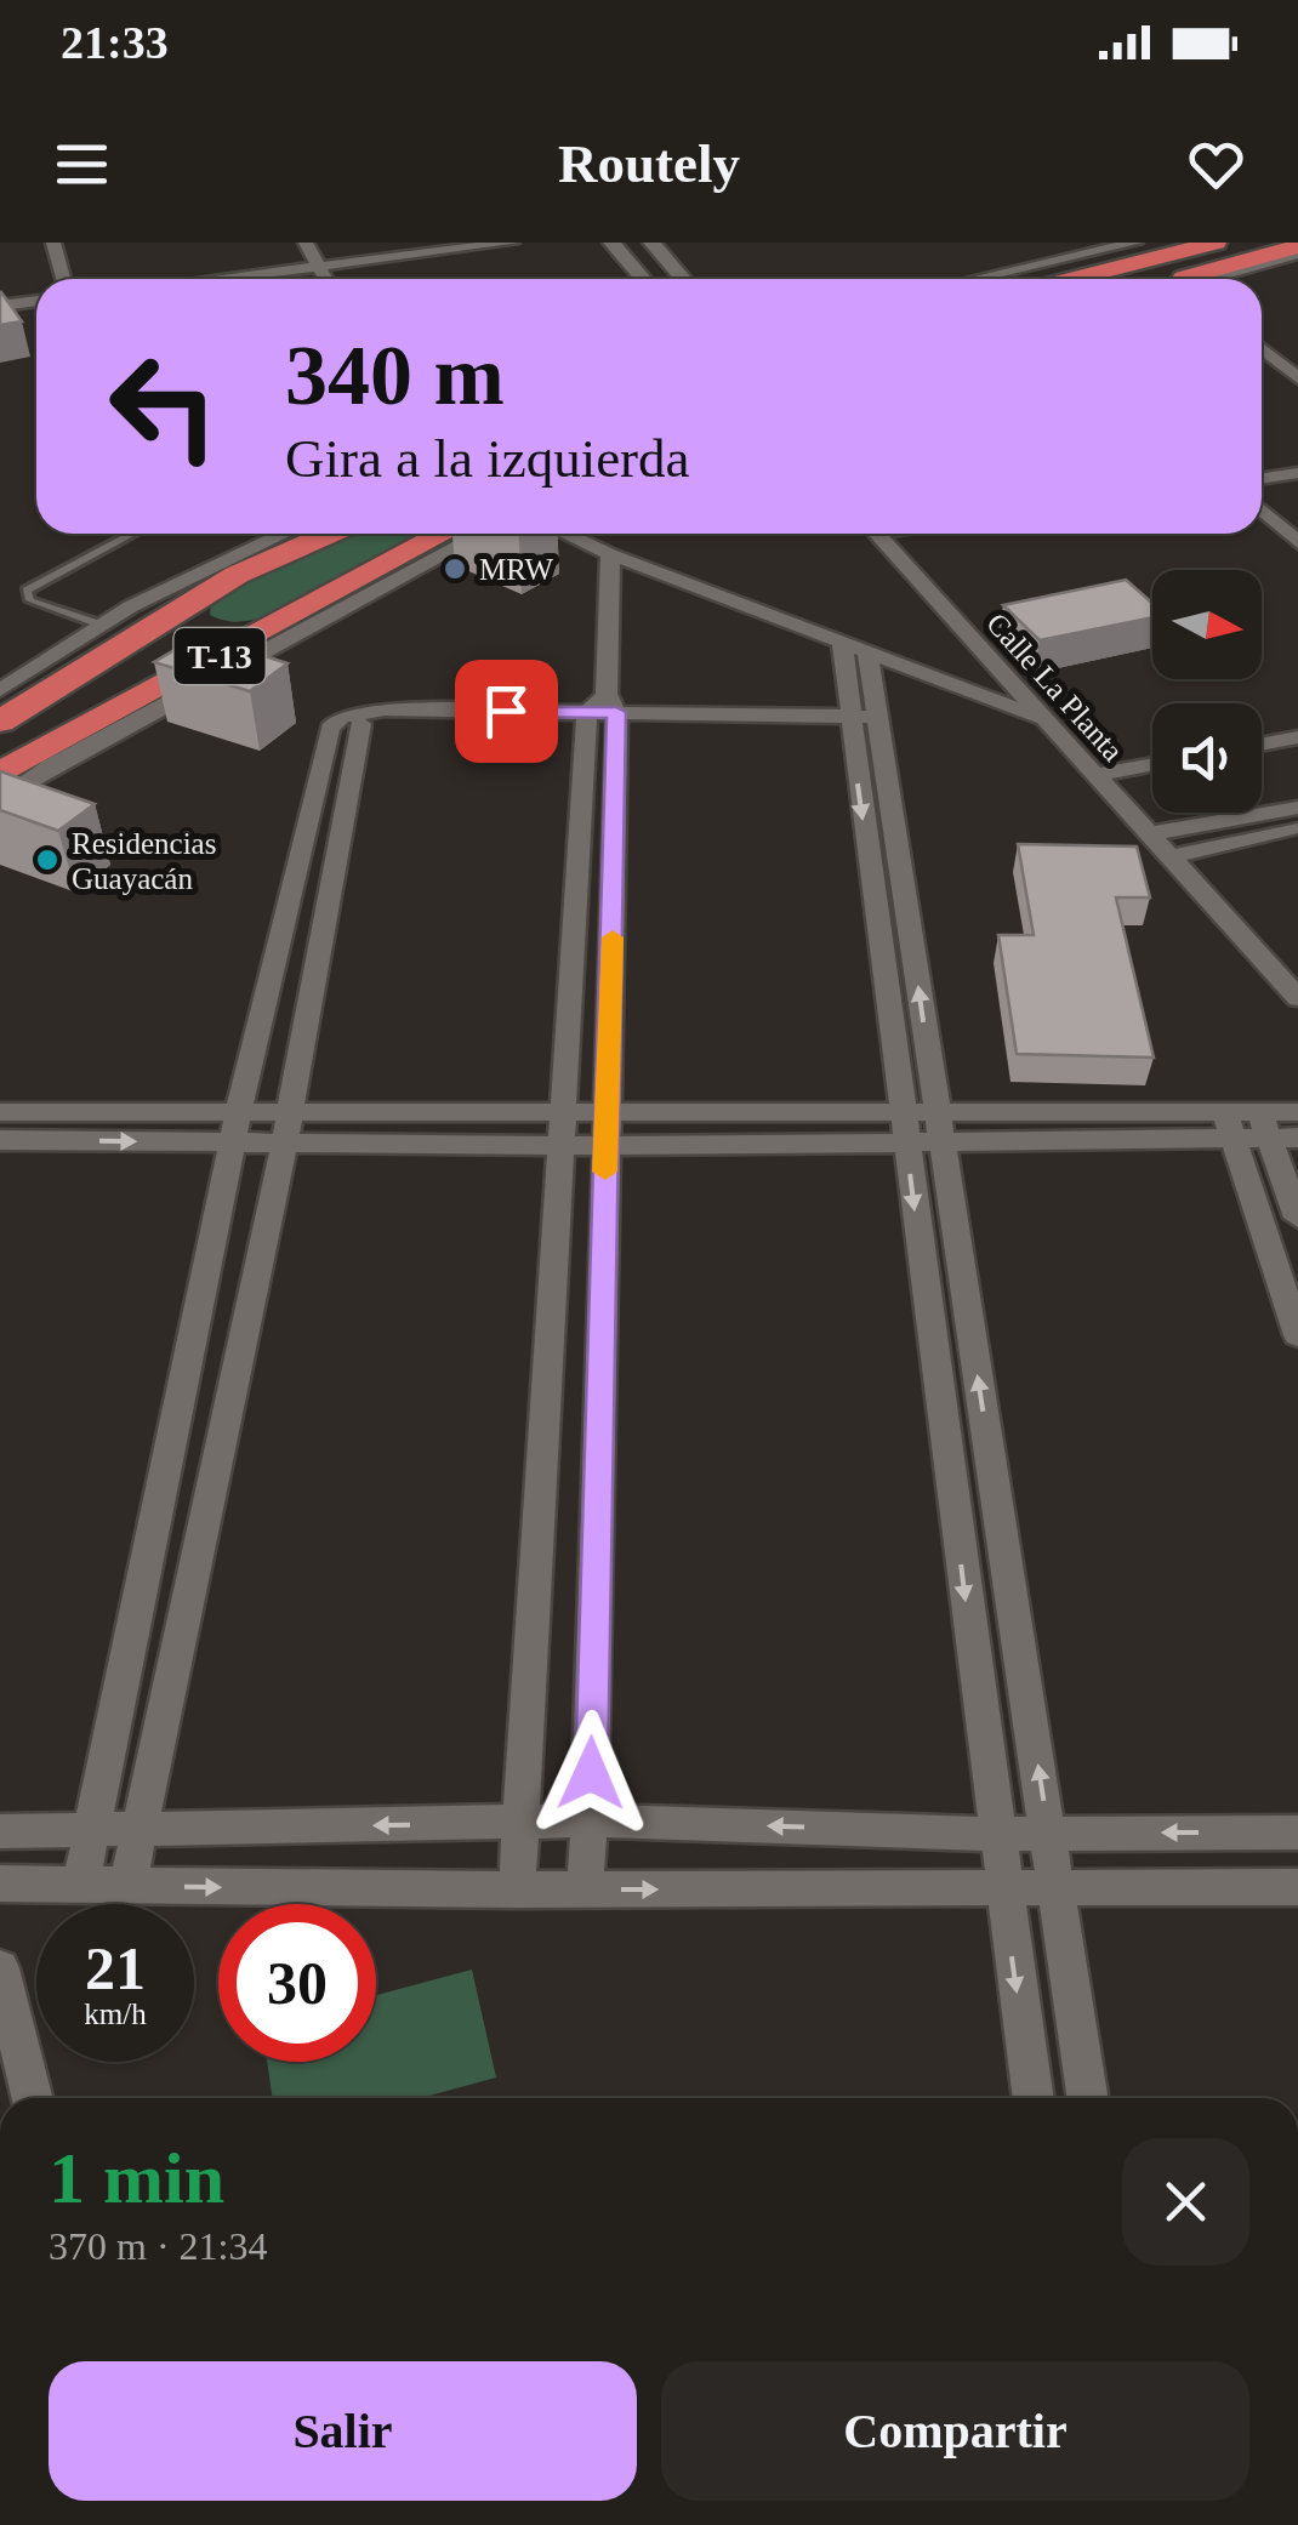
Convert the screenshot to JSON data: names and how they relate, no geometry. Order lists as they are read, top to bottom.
{
  "streets": {
    "highway": ["T-13"],
    "street": ["Calle La Planta"]
  },
  "places": ["MRW", "Residencias Guayacán"],
  "north": "right",
  "page": {
    "status": "21:33",
    "header": "Routely",
    "turn": ["340 m", "Gira a la izquierda"],
    "speed": "21 km/h",
    "limit": "30",
    "heading": ["1 min", "370 m · 21:34"],
    "buttons": ["Salir", "Compartir"]
  }
}
